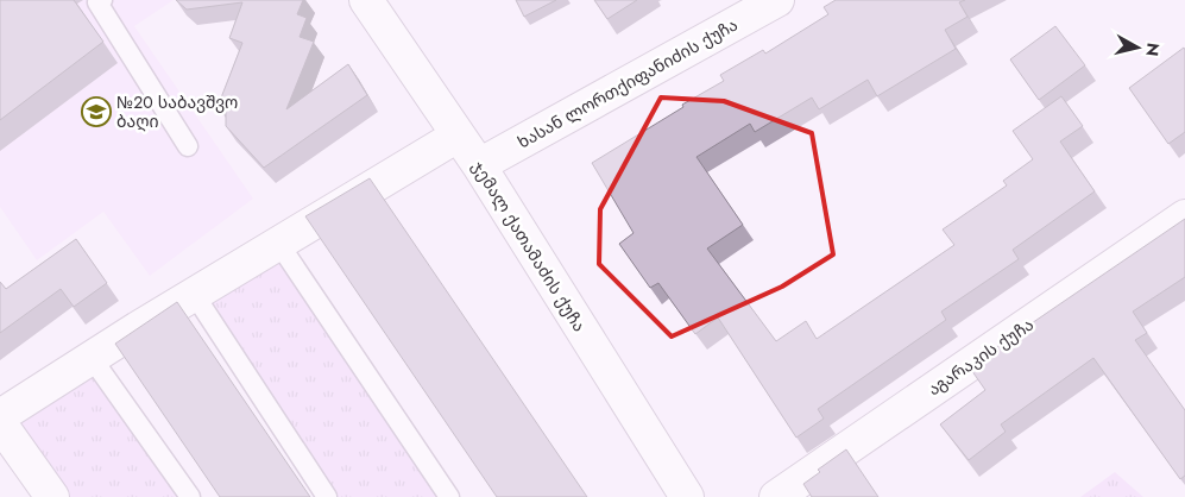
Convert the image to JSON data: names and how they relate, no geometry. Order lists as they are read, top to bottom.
{
  "streets": {
    "street": ["ხასან ლორთქიფანიძის ქუჩა", "ჯემალ ქათამაძის ქუჩა", "აგარაკის ქუჩა"]
  },
  "crossings": [
    ["ხასან ლორთქიფანიძის ქუჩა", "ჯემალ ქათამაძის ქუჩა"]
  ],
  "places": {
    "school or university": ["№20 საბავშვო ბაღი"]
  },
  "north": "right"
}
